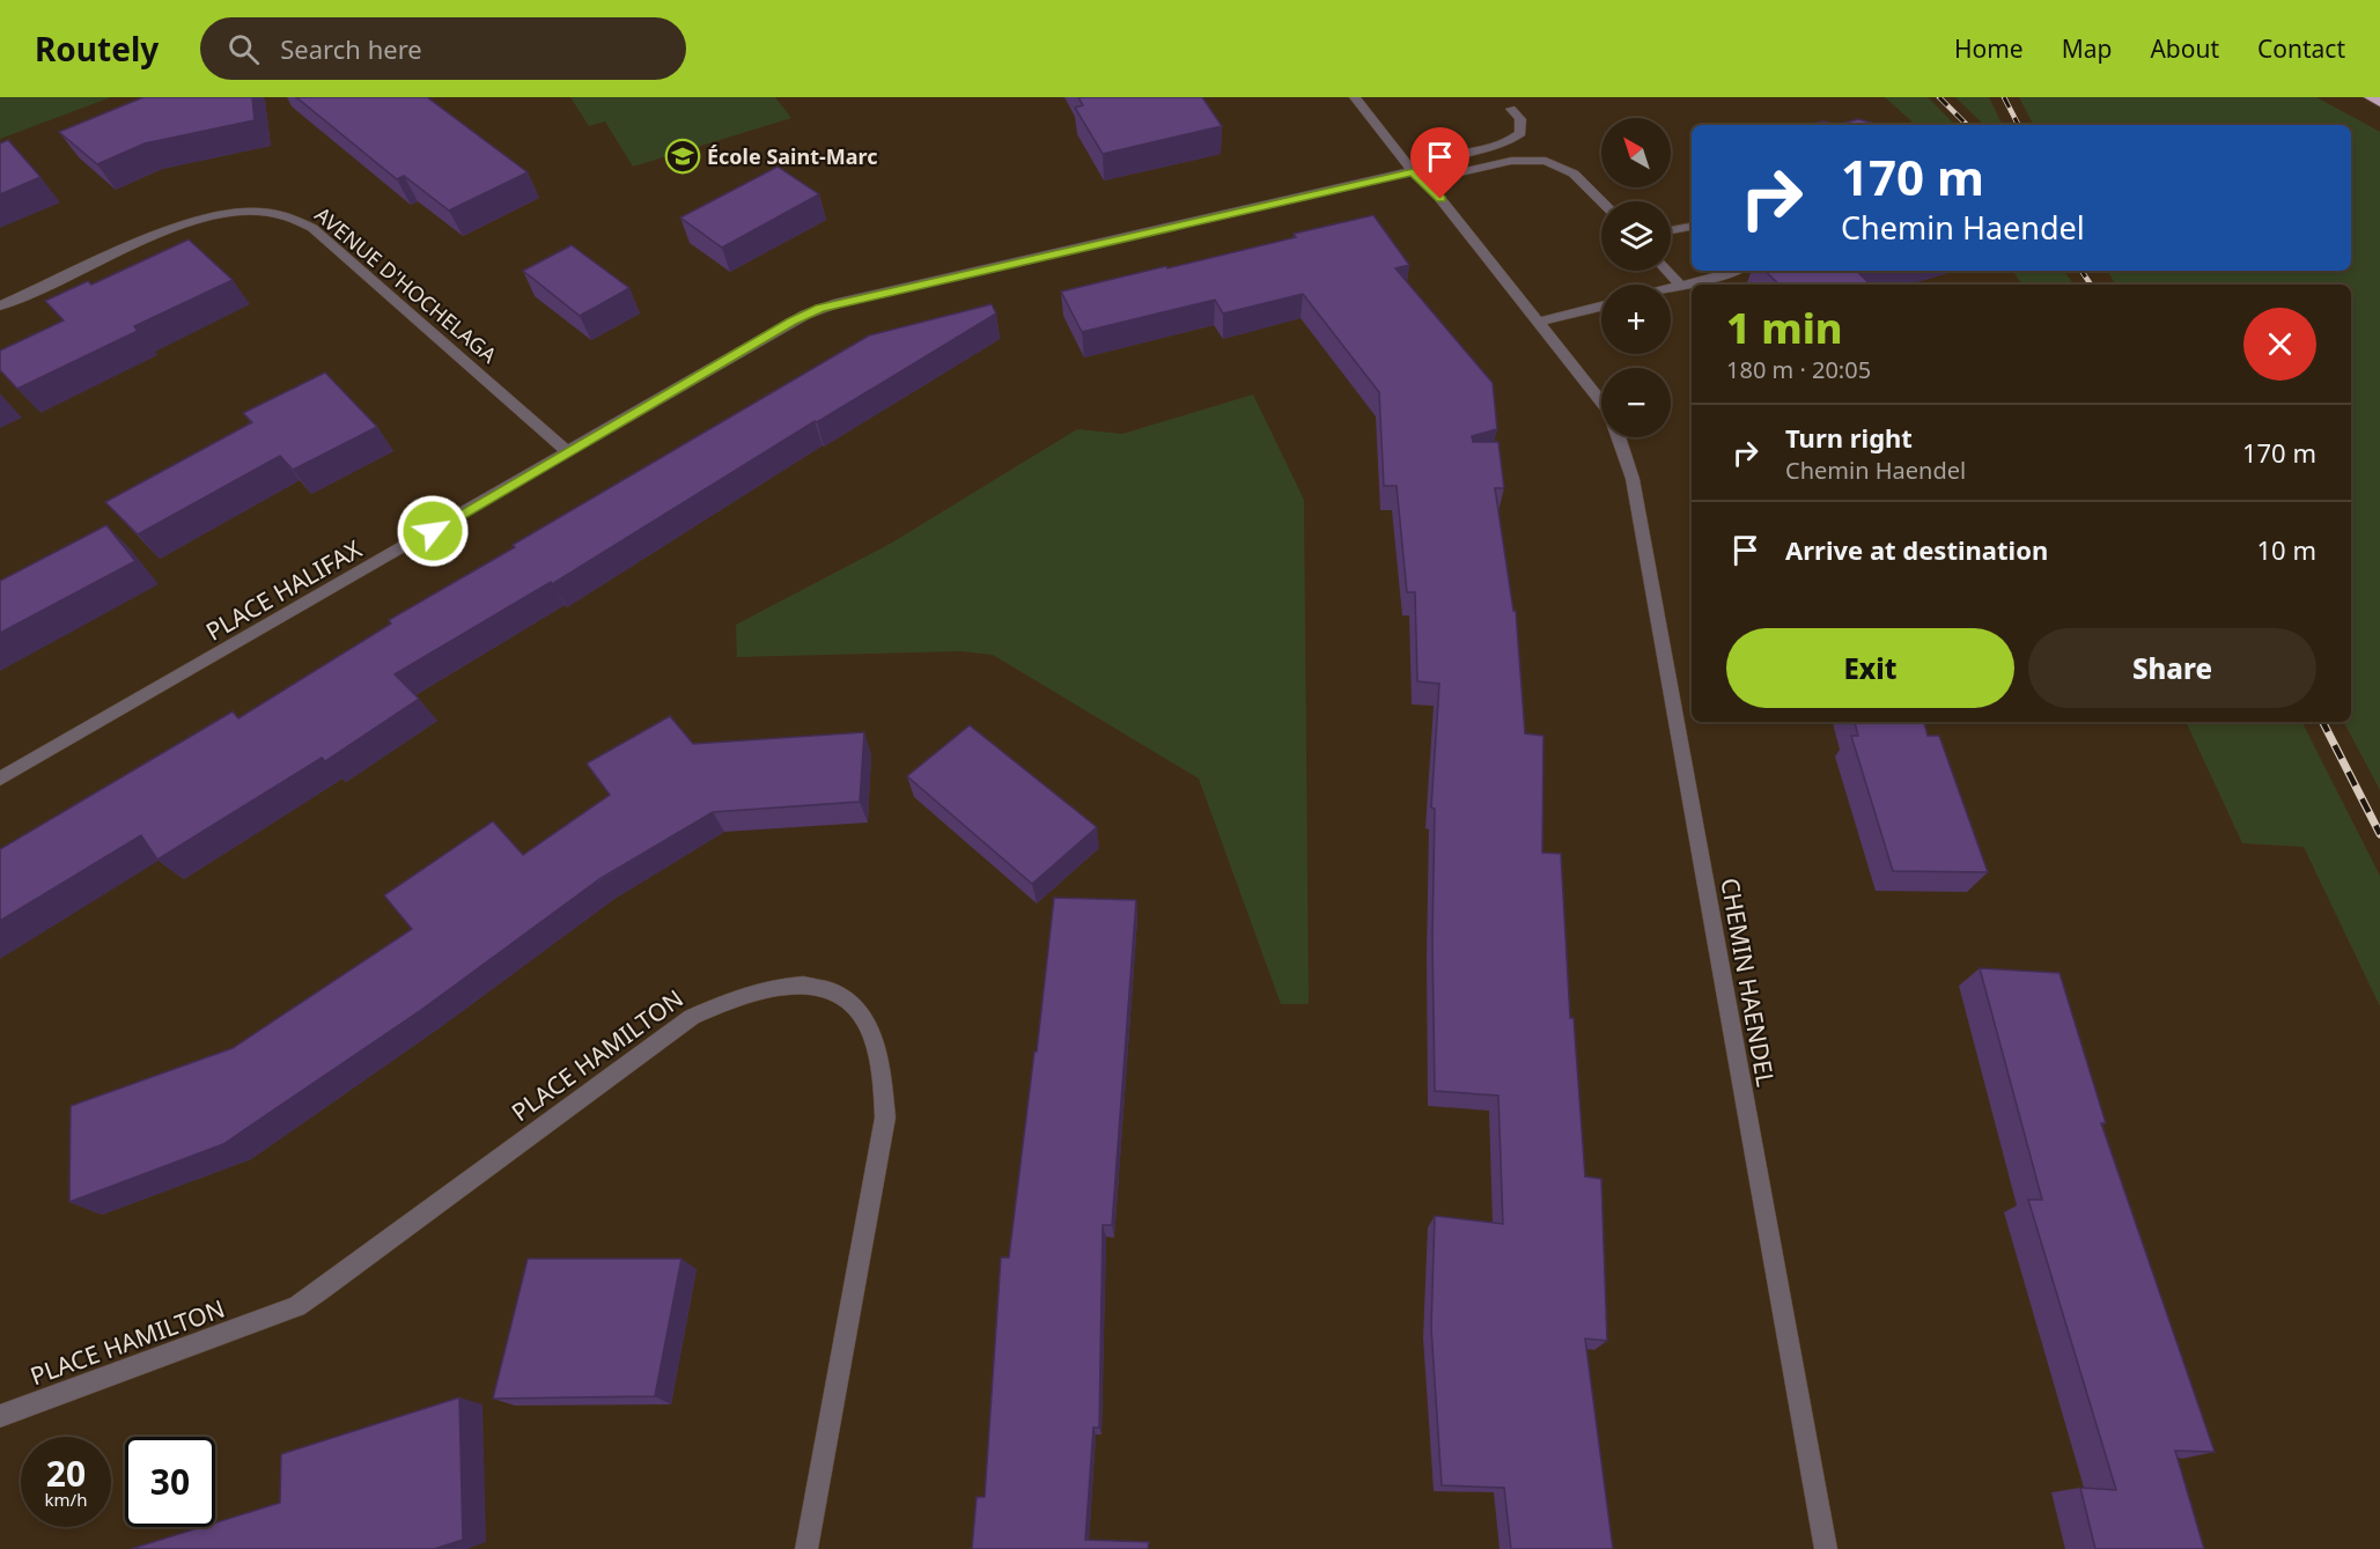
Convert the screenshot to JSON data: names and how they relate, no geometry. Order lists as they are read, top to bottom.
{
  "streets": {
    "street": [
      "AVENUE D'HOCHELAGA",
      "PLACE HALIFAX",
      "CHEMIN HAENDEL",
      "PLACE HAMILTON"
    ]
  },
  "crossings": [
    ["AVENUE D'HOCHELAGA", "PLACE HALIFAX"],
    ["PLACE HALIFAX", "CHEMIN HAENDEL"]
  ],
  "places": {
    "school or university": ["École Saint-Marc"]
  },
  "north": "top left",
  "page": {
    "header": "Routely",
    "search": "Search here",
    "nav": [
      "Home",
      "Map",
      "About",
      "Contact"
    ],
    "map_buttons": ["+", "−"],
    "turn": ["170 m", "Chemin Haendel"],
    "heading": ["1 min", "180 m · 20:05"],
    "list": [
      {
        "name": "Turn right",
        "note": "Chemin Haendel",
        "value": "170 m"
      },
      {
        "name": "Arrive at destination",
        "value": "10 m"
      }
    ],
    "buttons": ["Exit", "Share"],
    "speed": "20 km/h",
    "limit": "30"
  }
}
